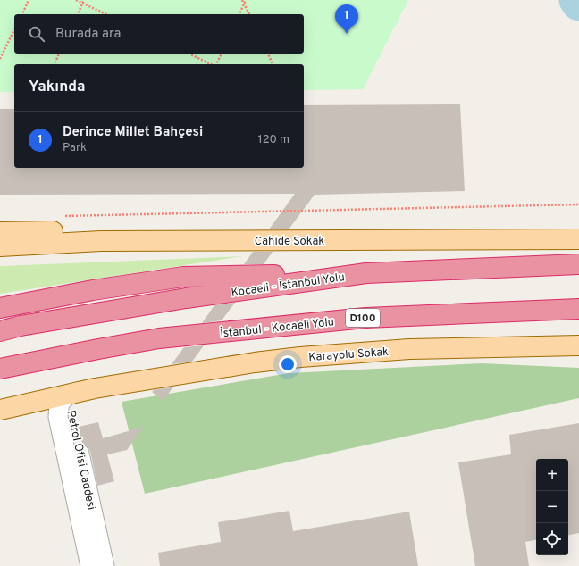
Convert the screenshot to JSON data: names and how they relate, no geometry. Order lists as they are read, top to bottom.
{
  "streets": {
    "highway": ["Kocaeli - İstanbul Yolu", "D100", "İstanbul - Kocaeli Yolu"],
    "main road": ["Cahide Sokak", "Karayolu Sokak"],
    "street": ["Petrol Ofisi Caddesi"]
  },
  "crossings": [
    ["Karayolu Sokak", "Petrol Ofisi Caddesi"]
  ],
  "page": {
    "pins": "1",
    "search": "Burada ara",
    "heading": "Yakında",
    "list": [
      {
        "mark": "1",
        "name": "Derince Millet Bahçesi",
        "note": "Park",
        "value": "120 m"
      }
    ],
    "map_buttons": ["+", "−"]
  }
}
